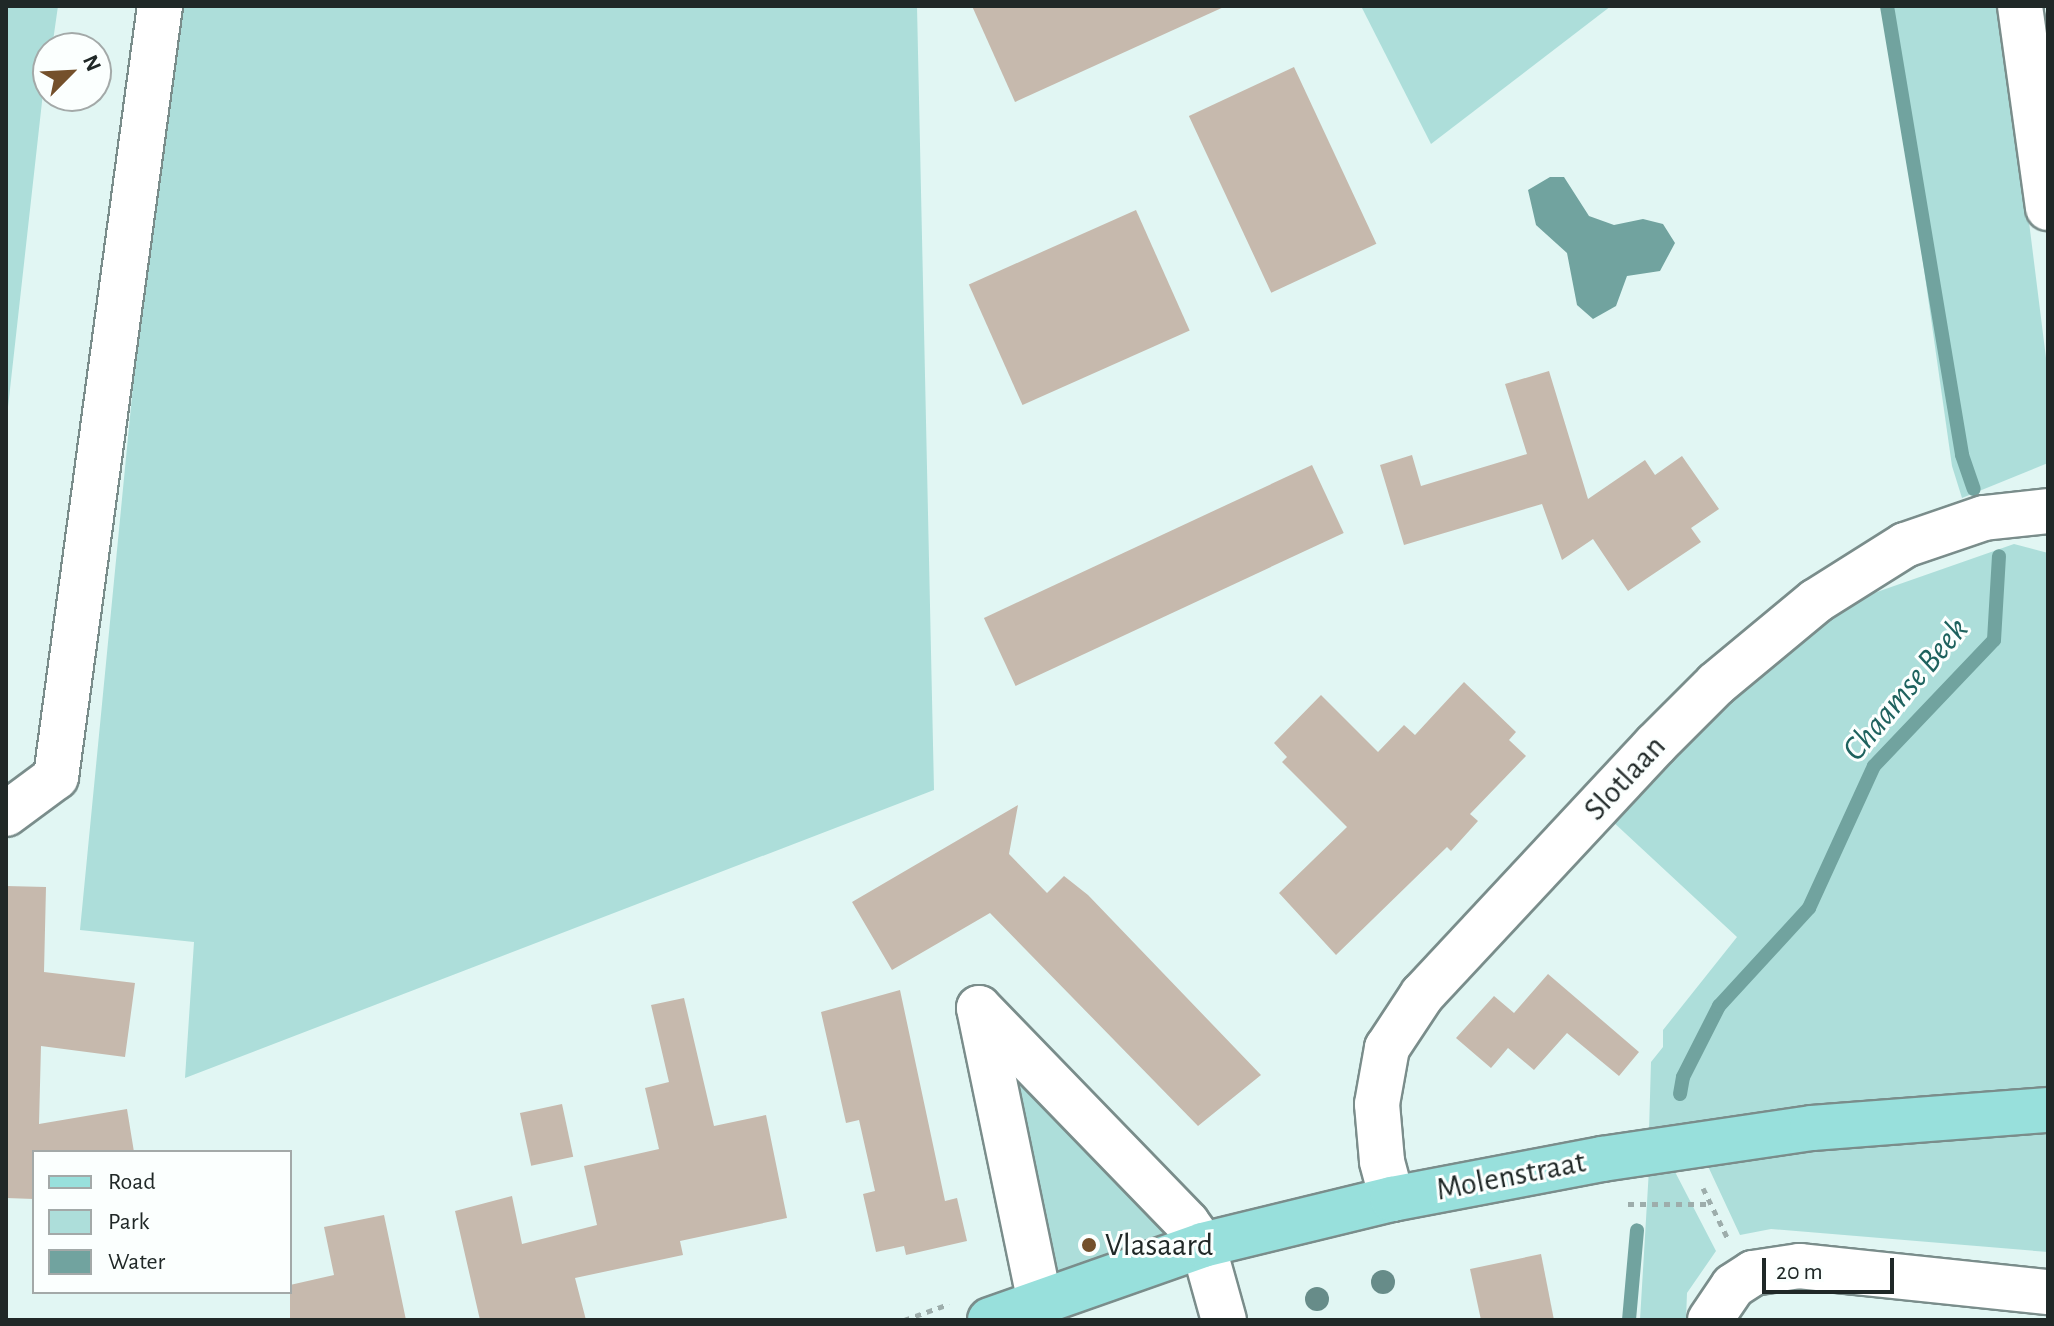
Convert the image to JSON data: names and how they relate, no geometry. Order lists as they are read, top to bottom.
{
  "streets": {
    "main road": ["Molenstraat"],
    "street": ["Slotlaan"]
  },
  "crossings": [
    ["Slotlaan", "Molenstraat"]
  ],
  "water": ["Chaamse Beek"],
  "places": ["Vlasaard"],
  "legend": ["Road", "Park", "Water"],
  "scale_bar": "20 m",
  "north": "top right"
}
